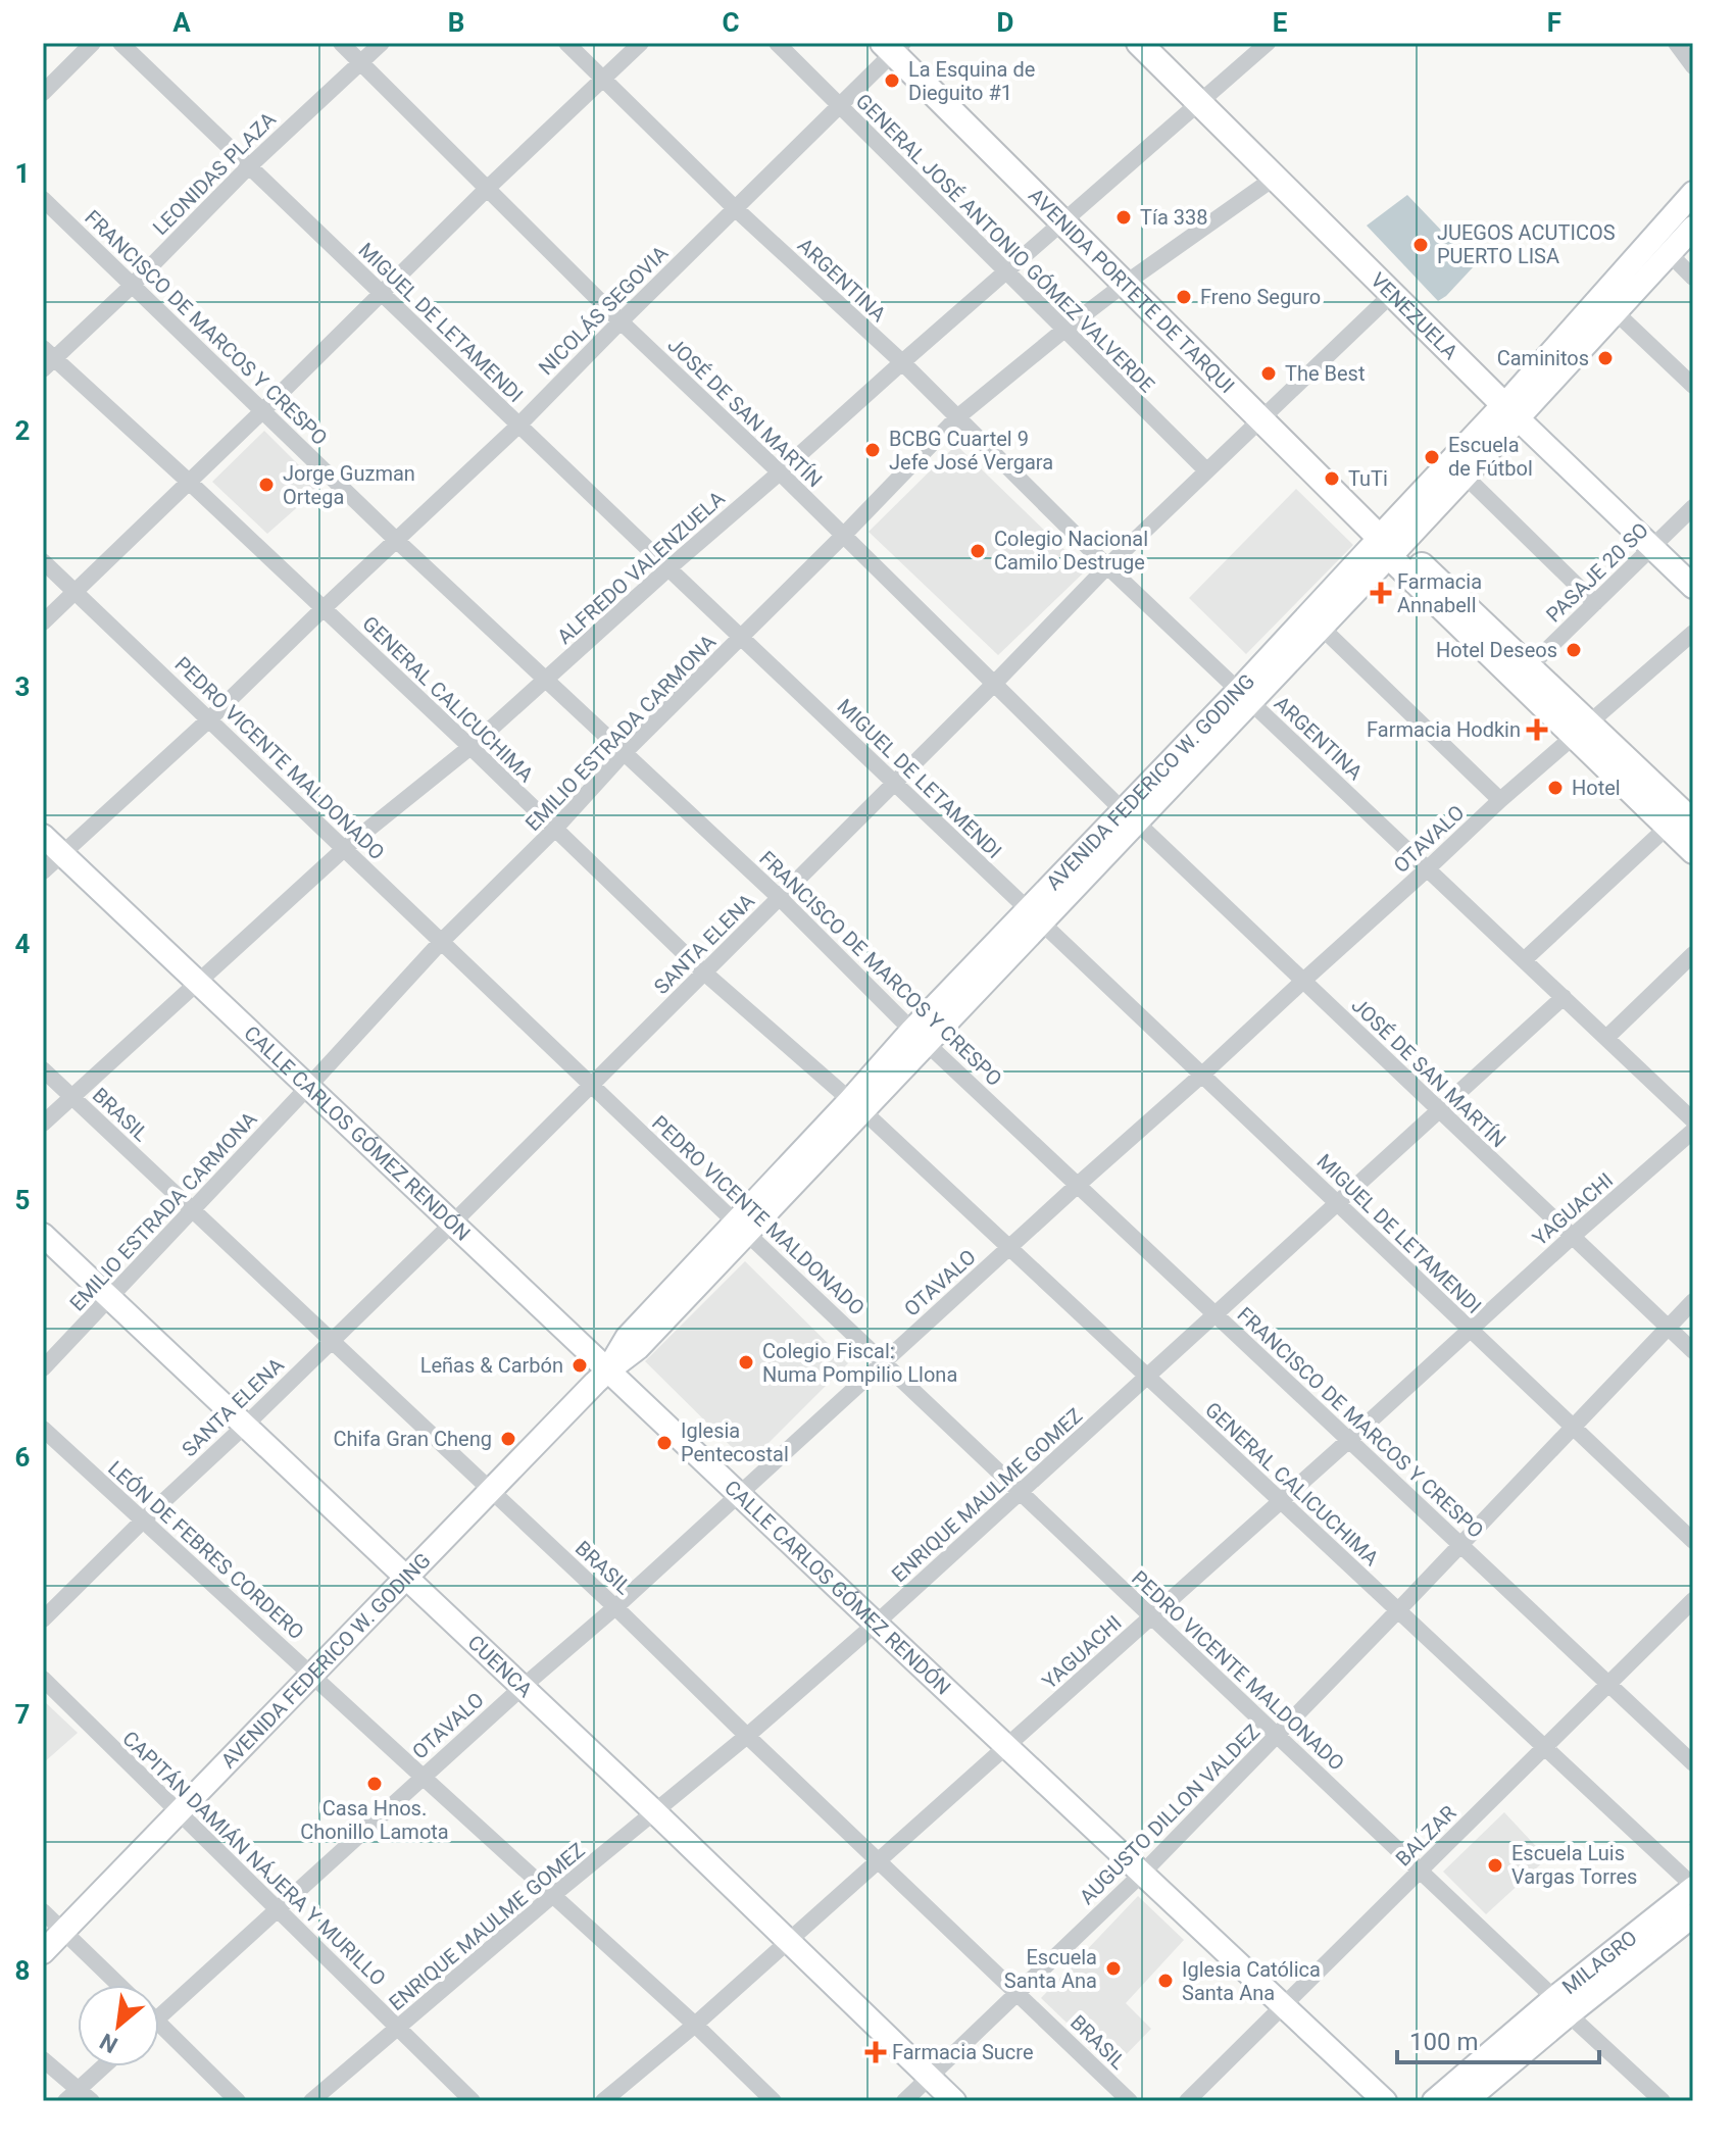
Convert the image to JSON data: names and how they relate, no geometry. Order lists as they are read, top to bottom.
{
  "streets": {
    "main road": [
      "AVENIDA PORTETE DE TARQUI",
      "VENEZUELA",
      "AVENIDA FEDERICO W. GODING",
      "CALLE CARLOS GÓMEZ RENDÓN",
      "CUENCA",
      "MILAGRO"
    ],
    "street": [
      "LEONIDAS PLAZA",
      "GENERAL JOSÉ ANTONIO GÓMEZ VALVERDE",
      "ARGENTINA",
      "NICOLÁS SEGOVIA",
      "MIGUEL DE LETAMENDI",
      "FRANCISCO DE MARCOS Y CRESPO",
      "JOSÉ DE SAN MARTÍN",
      "ALFREDO VALENZUELA",
      "PASAJE 20 SO",
      "GENERAL CALICUCHIMA",
      "EMILIO ESTRADA CARMONA",
      "PEDRO VICENTE MALDONADO",
      "OTAVALO",
      "SANTA ELENA",
      "BRASIL",
      "YAGUACHI",
      "ENRIQUE MAULME GOMEZ",
      "LEÓN DE FEBRES CORDERO",
      "AUGUSTO DILLON VALDEZ",
      "BALZAR",
      "CAPITÁN DAMIÁN NÁJERA Y MURILLO"
    ]
  },
  "crossings": [
    ["LEONIDAS PLAZA", "MIGUEL DE LETAMENDI"],
    ["LEONIDAS PLAZA", "FRANCISCO DE MARCOS Y CRESPO"],
    ["LEONIDAS PLAZA", "JOSÉ DE SAN MARTÍN"],
    ["LEONIDAS PLAZA", "GENERAL CALICUCHIMA"],
    ["GENERAL JOSÉ ANTONIO GÓMEZ VALVERDE", "NICOLÁS SEGOVIA"],
    ["GENERAL JOSÉ ANTONIO GÓMEZ VALVERDE", "ALFREDO VALENZUELA"],
    ["GENERAL JOSÉ ANTONIO GÓMEZ VALVERDE", "EMILIO ESTRADA CARMONA"],
    ["GENERAL JOSÉ ANTONIO GÓMEZ VALVERDE", "SANTA ELENA"],
    ["ARGENTINA", "NICOLÁS SEGOVIA"],
    ["ARGENTINA", "ALFREDO VALENZUELA"],
    ["ARGENTINA", "EMILIO ESTRADA CARMONA"],
    ["ARGENTINA", "AVENIDA FEDERICO W. GODING"],
    ["ARGENTINA", "OTAVALO"],
    ["ARGENTINA", "SANTA ELENA"],
    ["ARGENTINA", "ENRIQUE MAULME GOMEZ"],
    ["AVENIDA PORTETE DE TARQUI", "NICOLÁS SEGOVIA"],
    ["AVENIDA PORTETE DE TARQUI", "ALFREDO VALENZUELA"],
    ["AVENIDA PORTETE DE TARQUI", "PASAJE 20 SO"],
    ["AVENIDA PORTETE DE TARQUI", "EMILIO ESTRADA CARMONA"],
    ["AVENIDA PORTETE DE TARQUI", "AVENIDA FEDERICO W. GODING"],
    ["AVENIDA PORTETE DE TARQUI", "OTAVALO"],
    ["AVENIDA PORTETE DE TARQUI", "SANTA ELENA"],
    ["NICOLÁS SEGOVIA", "MIGUEL DE LETAMENDI"],
    ["NICOLÁS SEGOVIA", "FRANCISCO DE MARCOS Y CRESPO"],
    ["NICOLÁS SEGOVIA", "JOSÉ DE SAN MARTÍN"],
    ["NICOLÁS SEGOVIA", "GENERAL CALICUCHIMA"],
    ["NICOLÁS SEGOVIA", "PEDRO VICENTE MALDONADO"],
    ["NICOLÁS SEGOVIA", "CALLE CARLOS GÓMEZ RENDÓN"],
    ["VENEZUELA", "ALFREDO VALENZUELA"],
    ["VENEZUELA", "PASAJE 20 SO"],
    ["VENEZUELA", "EMILIO ESTRADA CARMONA"],
    ["VENEZUELA", "AVENIDA FEDERICO W. GODING"],
    ["VENEZUELA", "SANTA ELENA"],
    ["MIGUEL DE LETAMENDI", "ALFREDO VALENZUELA"],
    ["MIGUEL DE LETAMENDI", "EMILIO ESTRADA CARMONA"],
    ["MIGUEL DE LETAMENDI", "AVENIDA FEDERICO W. GODING"],
    ["MIGUEL DE LETAMENDI", "OTAVALO"],
    ["MIGUEL DE LETAMENDI", "SANTA ELENA"],
    ["MIGUEL DE LETAMENDI", "YAGUACHI"],
    ["MIGUEL DE LETAMENDI", "ENRIQUE MAULME GOMEZ"],
    ["MIGUEL DE LETAMENDI", "AUGUSTO DILLON VALDEZ"],
    ["FRANCISCO DE MARCOS Y CRESPO", "ALFREDO VALENZUELA"],
    ["FRANCISCO DE MARCOS Y CRESPO", "EMILIO ESTRADA CARMONA"],
    ["FRANCISCO DE MARCOS Y CRESPO", "AVENIDA FEDERICO W. GODING"],
    ["FRANCISCO DE MARCOS Y CRESPO", "OTAVALO"],
    ["FRANCISCO DE MARCOS Y CRESPO", "SANTA ELENA"],
    ["FRANCISCO DE MARCOS Y CRESPO", "YAGUACHI"],
    ["FRANCISCO DE MARCOS Y CRESPO", "ENRIQUE MAULME GOMEZ"],
    ["FRANCISCO DE MARCOS Y CRESPO", "AUGUSTO DILLON VALDEZ"],
    ["FRANCISCO DE MARCOS Y CRESPO", "BALZAR"],
    ["JOSÉ DE SAN MARTÍN", "ALFREDO VALENZUELA"],
    ["JOSÉ DE SAN MARTÍN", "EMILIO ESTRADA CARMONA"],
    ["JOSÉ DE SAN MARTÍN", "AVENIDA FEDERICO W. GODING"],
    ["JOSÉ DE SAN MARTÍN", "OTAVALO"],
    ["JOSÉ DE SAN MARTÍN", "SANTA ELENA"],
    ["JOSÉ DE SAN MARTÍN", "YAGUACHI"],
    ["JOSÉ DE SAN MARTÍN", "ENRIQUE MAULME GOMEZ"],
    ["JOSÉ DE SAN MARTÍN", "AUGUSTO DILLON VALDEZ"],
    ["ALFREDO VALENZUELA", "GENERAL CALICUCHIMA"],
    ["ALFREDO VALENZUELA", "PEDRO VICENTE MALDONADO"],
    ["ALFREDO VALENZUELA", "BRASIL"],
    ["ALFREDO VALENZUELA", "CALLE CARLOS GÓMEZ RENDÓN"],
    ["GENERAL CALICUCHIMA", "EMILIO ESTRADA CARMONA"],
    ["GENERAL CALICUCHIMA", "AVENIDA FEDERICO W. GODING"],
    ["GENERAL CALICUCHIMA", "OTAVALO"],
    ["GENERAL CALICUCHIMA", "SANTA ELENA"],
    ["GENERAL CALICUCHIMA", "YAGUACHI"],
    ["GENERAL CALICUCHIMA", "ENRIQUE MAULME GOMEZ"],
    ["GENERAL CALICUCHIMA", "AUGUSTO DILLON VALDEZ"],
    ["GENERAL CALICUCHIMA", "BALZAR"],
    ["GENERAL CALICUCHIMA", "MILAGRO"],
    ["EMILIO ESTRADA CARMONA", "PEDRO VICENTE MALDONADO"],
    ["EMILIO ESTRADA CARMONA", "BRASIL"],
    ["EMILIO ESTRADA CARMONA", "CALLE CARLOS GÓMEZ RENDÓN"],
    ["EMILIO ESTRADA CARMONA", "CUENCA"],
    ["PEDRO VICENTE MALDONADO", "AVENIDA FEDERICO W. GODING"],
    ["PEDRO VICENTE MALDONADO", "OTAVALO"],
    ["PEDRO VICENTE MALDONADO", "SANTA ELENA"],
    ["PEDRO VICENTE MALDONADO", "YAGUACHI"],
    ["PEDRO VICENTE MALDONADO", "ENRIQUE MAULME GOMEZ"],
    ["PEDRO VICENTE MALDONADO", "AUGUSTO DILLON VALDEZ"],
    ["PEDRO VICENTE MALDONADO", "BALZAR"],
    ["PEDRO VICENTE MALDONADO", "MILAGRO"],
    ["AVENIDA FEDERICO W. GODING", "BRASIL"],
    ["AVENIDA FEDERICO W. GODING", "CALLE CARLOS GÓMEZ RENDÓN"],
    ["AVENIDA FEDERICO W. GODING", "LEÓN DE FEBRES CORDERO"],
    ["AVENIDA FEDERICO W. GODING", "CUENCA"],
    ["AVENIDA FEDERICO W. GODING", "CAPITÁN DAMIÁN NÁJERA Y MURILLO"],
    ["OTAVALO", "BRASIL"],
    ["OTAVALO", "CALLE CARLOS GÓMEZ RENDÓN"],
    ["OTAVALO", "LEÓN DE FEBRES CORDERO"],
    ["OTAVALO", "CUENCA"],
    ["OTAVALO", "CAPITÁN DAMIÁN NÁJERA Y MURILLO"],
    ["SANTA ELENA", "BRASIL"],
    ["SANTA ELENA", "CALLE CARLOS GÓMEZ RENDÓN"],
    ["SANTA ELENA", "LEÓN DE FEBRES CORDERO"],
    ["SANTA ELENA", "CUENCA"],
    ["BRASIL", "YAGUACHI"],
    ["BRASIL", "ENRIQUE MAULME GOMEZ"],
    ["BRASIL", "AUGUSTO DILLON VALDEZ"],
    ["CALLE CARLOS GÓMEZ RENDÓN", "YAGUACHI"],
    ["CALLE CARLOS GÓMEZ RENDÓN", "ENRIQUE MAULME GOMEZ"],
    ["CALLE CARLOS GÓMEZ RENDÓN", "AUGUSTO DILLON VALDEZ"],
    ["CALLE CARLOS GÓMEZ RENDÓN", "BALZAR"],
    ["YAGUACHI", "LEÓN DE FEBRES CORDERO"],
    ["YAGUACHI", "CUENCA"],
    ["ENRIQUE MAULME GOMEZ", "LEÓN DE FEBRES CORDERO"],
    ["ENRIQUE MAULME GOMEZ", "CUENCA"],
    ["ENRIQUE MAULME GOMEZ", "CAPITÁN DAMIÁN NÁJERA Y MURILLO"],
    ["CUENCA", "AUGUSTO DILLON VALDEZ"]
  ],
  "places": {
    "other": [
      "La Esquina de Dieguito #1",
      "Tía 338",
      "JUEGOS ACUTICOS PUERTO LISA",
      "Freno Seguro",
      "Caminitos",
      "The Best",
      "BCBG Cuartel 9 Jefe José Vergara",
      "Escuela de Fútbol",
      "TuTi",
      "Jorge Guzman Ortega",
      "Colegio Nacional Camilo Destruge",
      "Hotel Deseos",
      "Hotel",
      "Colegio Fiscal: Numa Pompilio Llona",
      "Leñas & Carbón",
      "Chifa Gran Cheng",
      "Iglesia Pentecostal",
      "Casa Hnos. Chonillo Lamota",
      "Escuela Luis Vargas Torres",
      "Escuela Santa Ana",
      "Iglesia Católica Santa Ana"
    ],
    "health": ["Farmacia Annabell", "Farmacia Hodkin", "Farmacia Sucre"]
  },
  "scale_bar": "100 m",
  "north": "bottom left",
  "grid": {
    "columns": [
      "A",
      "B",
      "C",
      "D",
      "E",
      "F"
    ],
    "rows": [
      "1",
      "2",
      "3",
      "4",
      "5",
      "6",
      "7",
      "8"
    ]
  }
}
